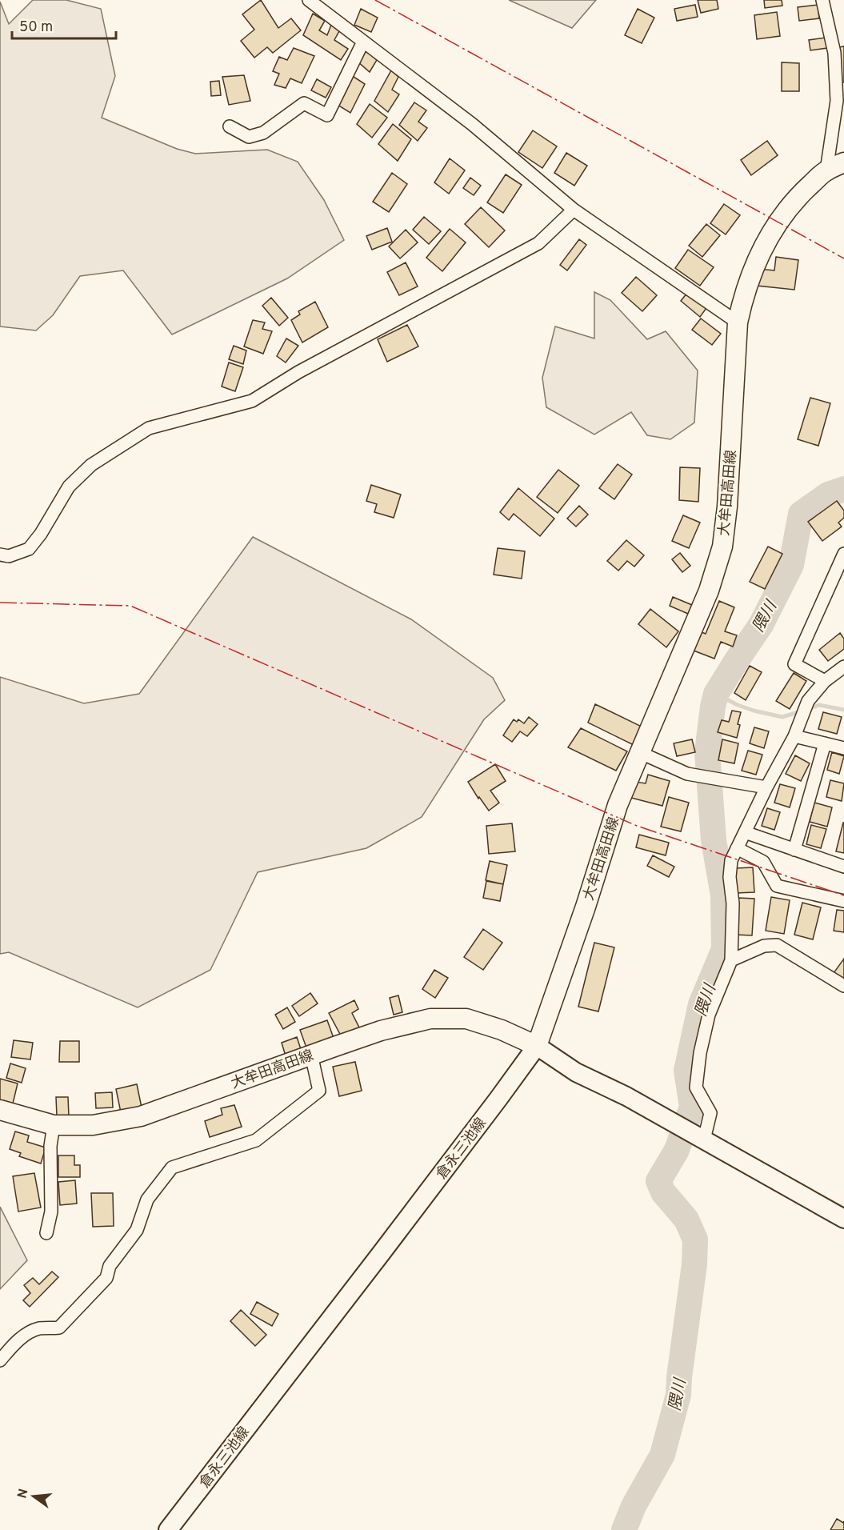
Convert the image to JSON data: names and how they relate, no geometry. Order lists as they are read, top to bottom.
{
  "streets": {
    "main road": ["大牟田高田線", "倉永三池線"]
  },
  "crossings": [
    ["大牟田高田線", "倉永三池線"]
  ],
  "water": ["隈川"],
  "scale_bar": "50 m",
  "north": "left"
}
